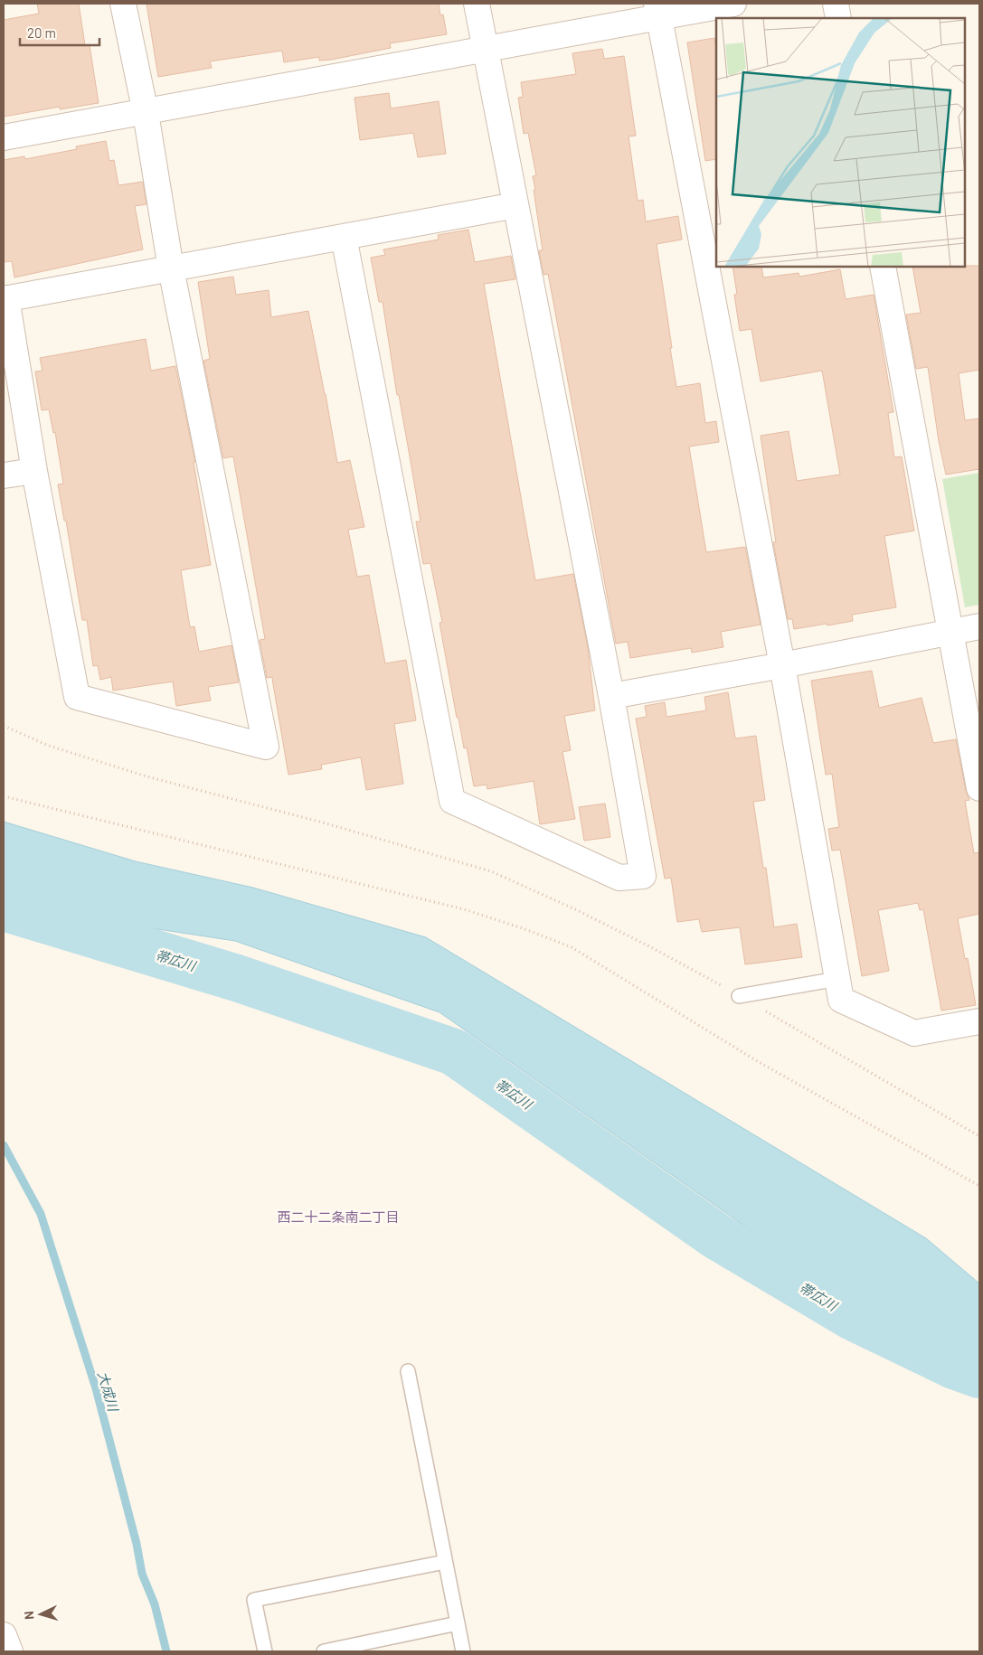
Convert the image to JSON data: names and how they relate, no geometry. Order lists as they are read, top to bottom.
{
  "districts": ["西二十二条南二丁目"],
  "water": ["帯広川", "大成川"],
  "scale_bar": "20 m",
  "north": "left"
}
